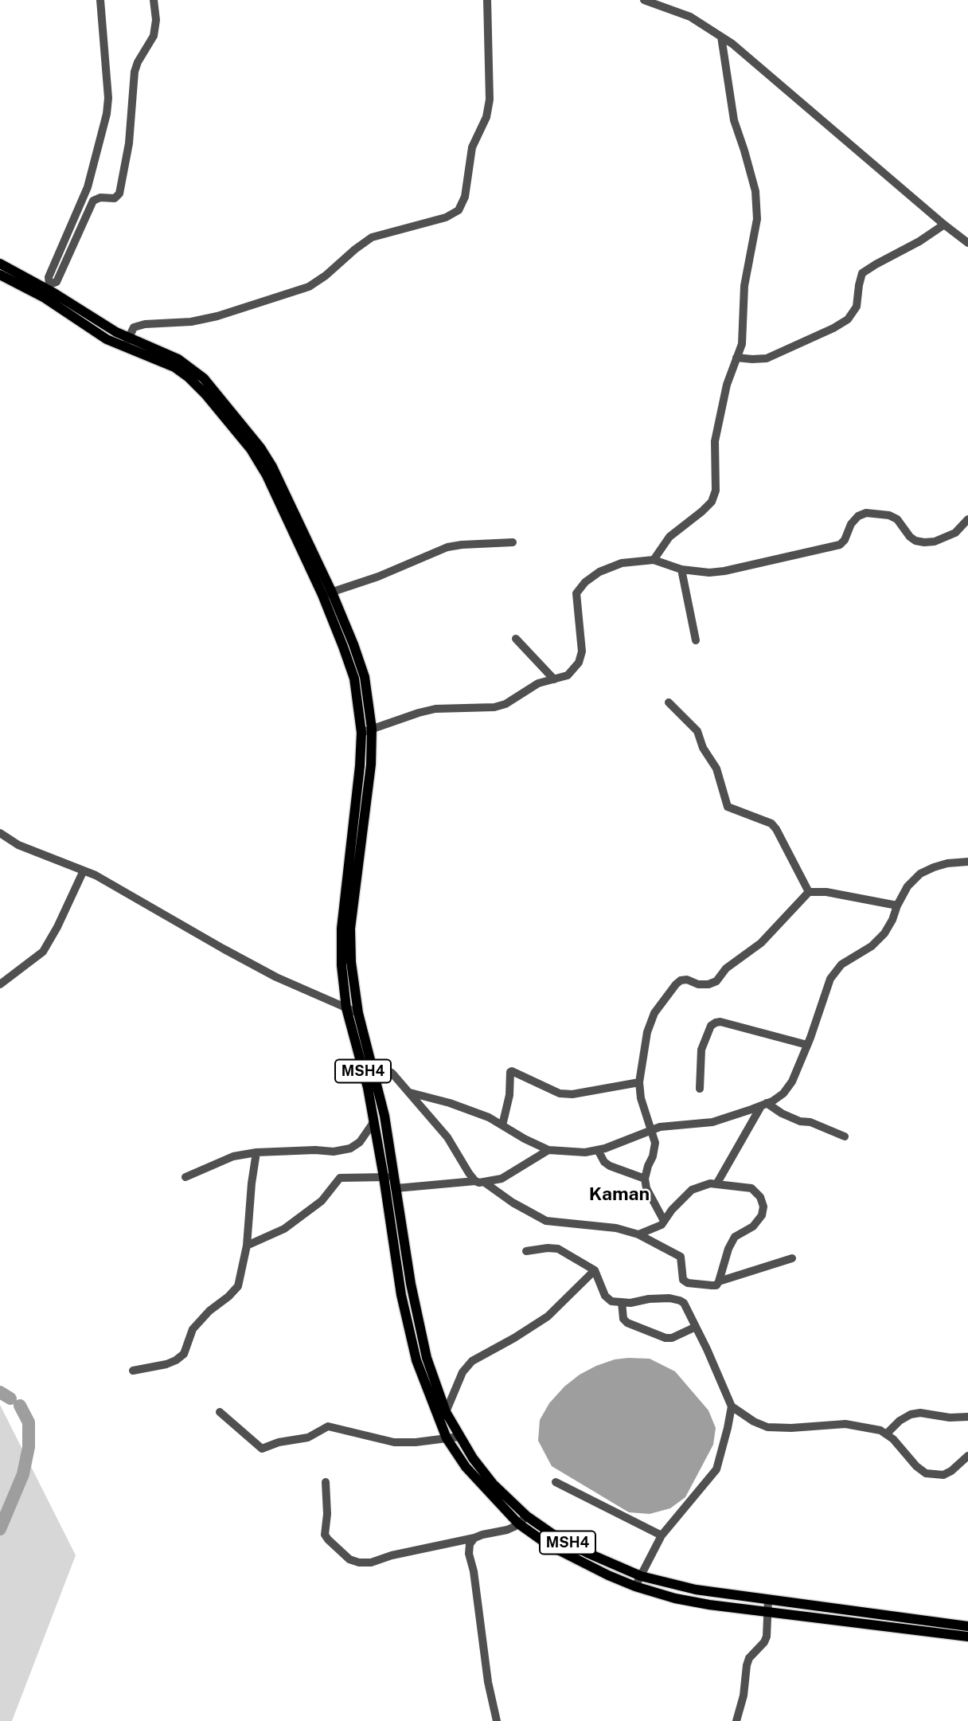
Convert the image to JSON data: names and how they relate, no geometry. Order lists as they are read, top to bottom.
{
  "streets": {
    "main road": ["MSH4"]
  },
  "districts": ["Kaman"]
}
